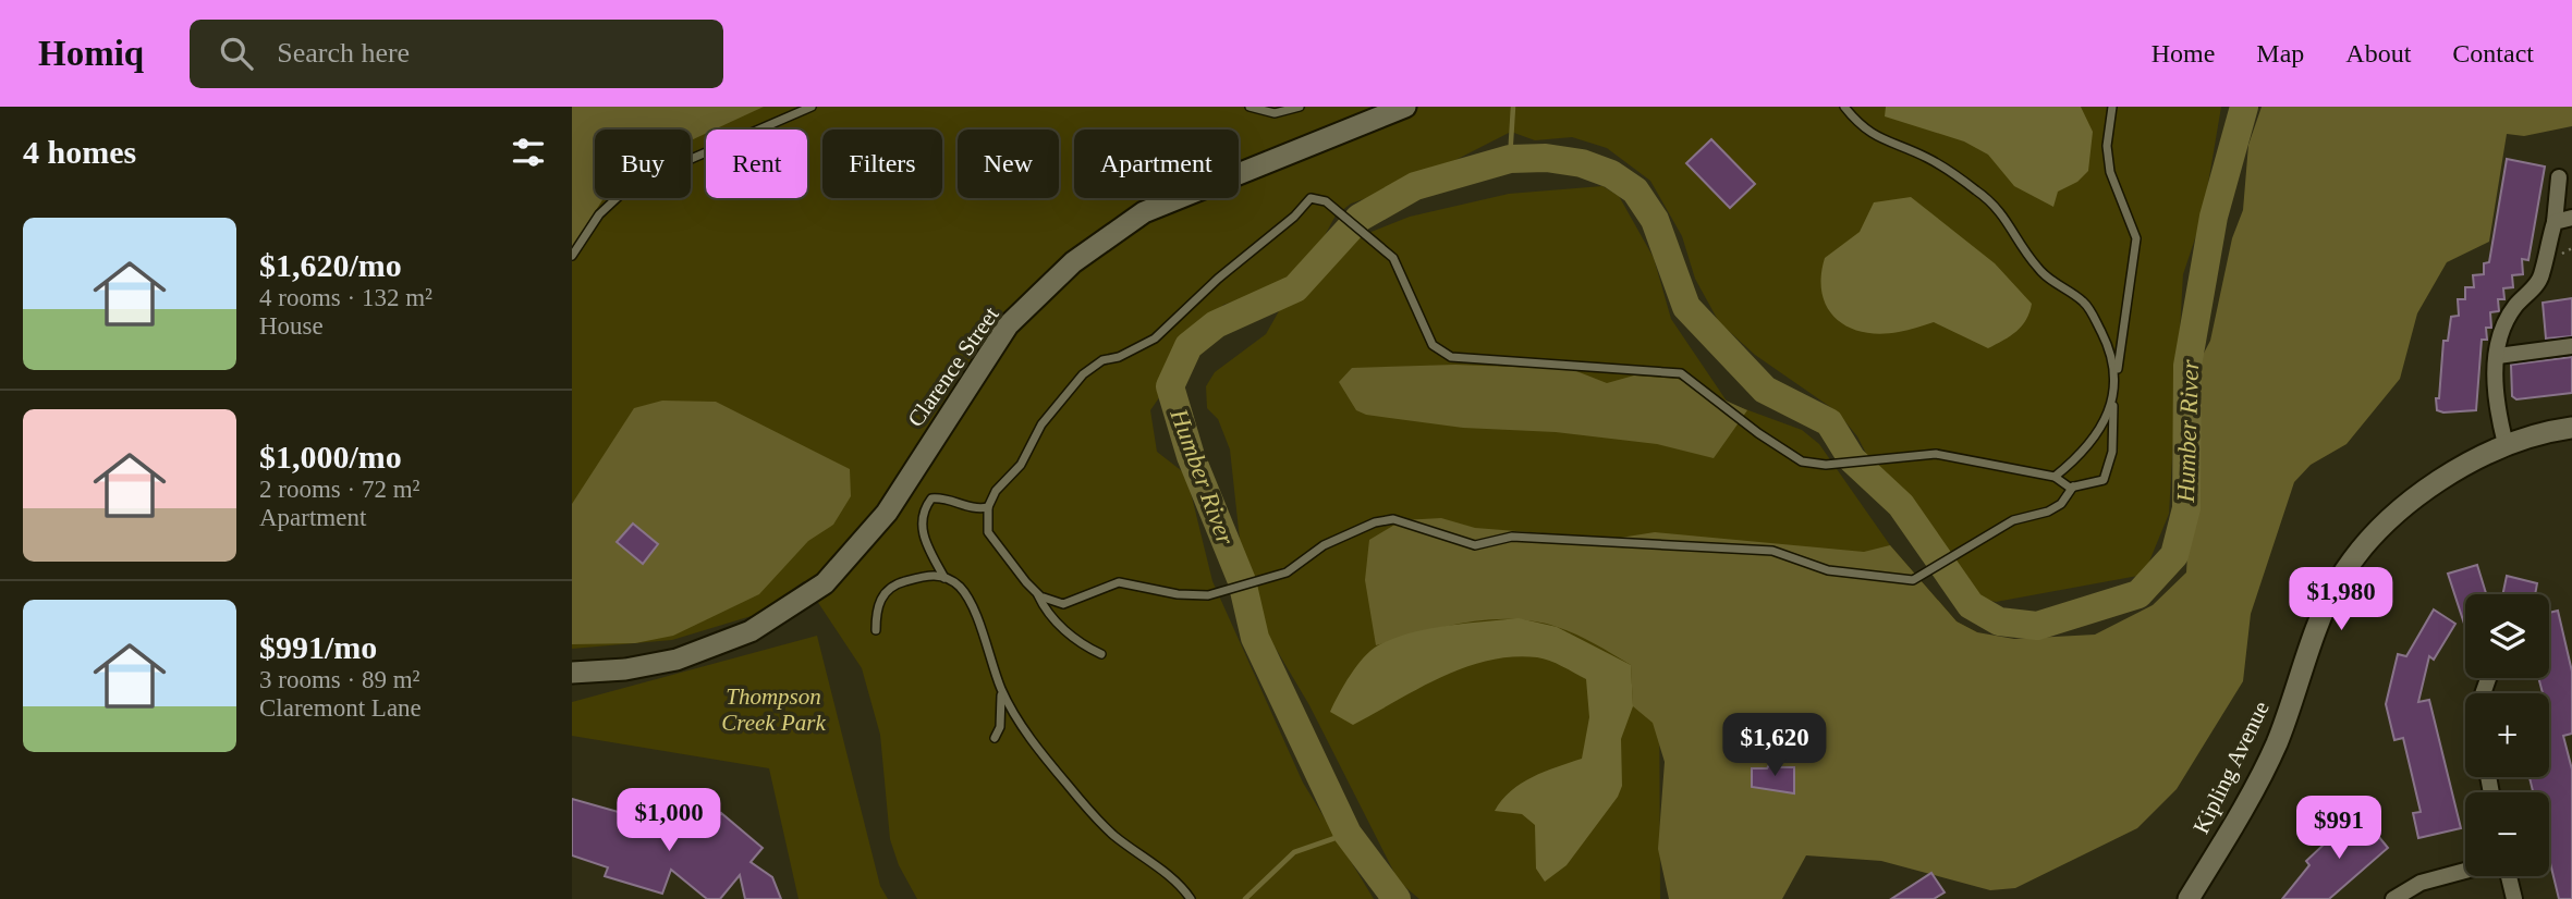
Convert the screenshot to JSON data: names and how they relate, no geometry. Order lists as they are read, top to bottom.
{
  "streets": {
    "street": ["Clarence Street", "Kipling Avenue"]
  },
  "water": ["Humber River"],
  "parks": ["Thompson Creek Park"],
  "page": {
    "header": "Homiq",
    "search": "Search here",
    "nav": [
      "Home",
      "Map",
      "About",
      "Contact"
    ],
    "heading": "4 homes",
    "chip": [
      "Buy",
      "Rent",
      "Filters",
      "New",
      "Apartment"
    ],
    "list": [
      {
        "name": "$1,620/mo",
        "note": "4 rooms · 132 m² · House"
      },
      {
        "name": "$1,000/mo",
        "note": "2 rooms · 72 m² · Apartment"
      },
      {
        "name": "$991/mo",
        "note": "3 rooms · 89 m² · Claremont Lane"
      }
    ],
    "price": [
      "$1,980",
      "$1,620",
      "$1,000",
      "$991"
    ],
    "map_buttons": ["+", "−"]
  }
}
